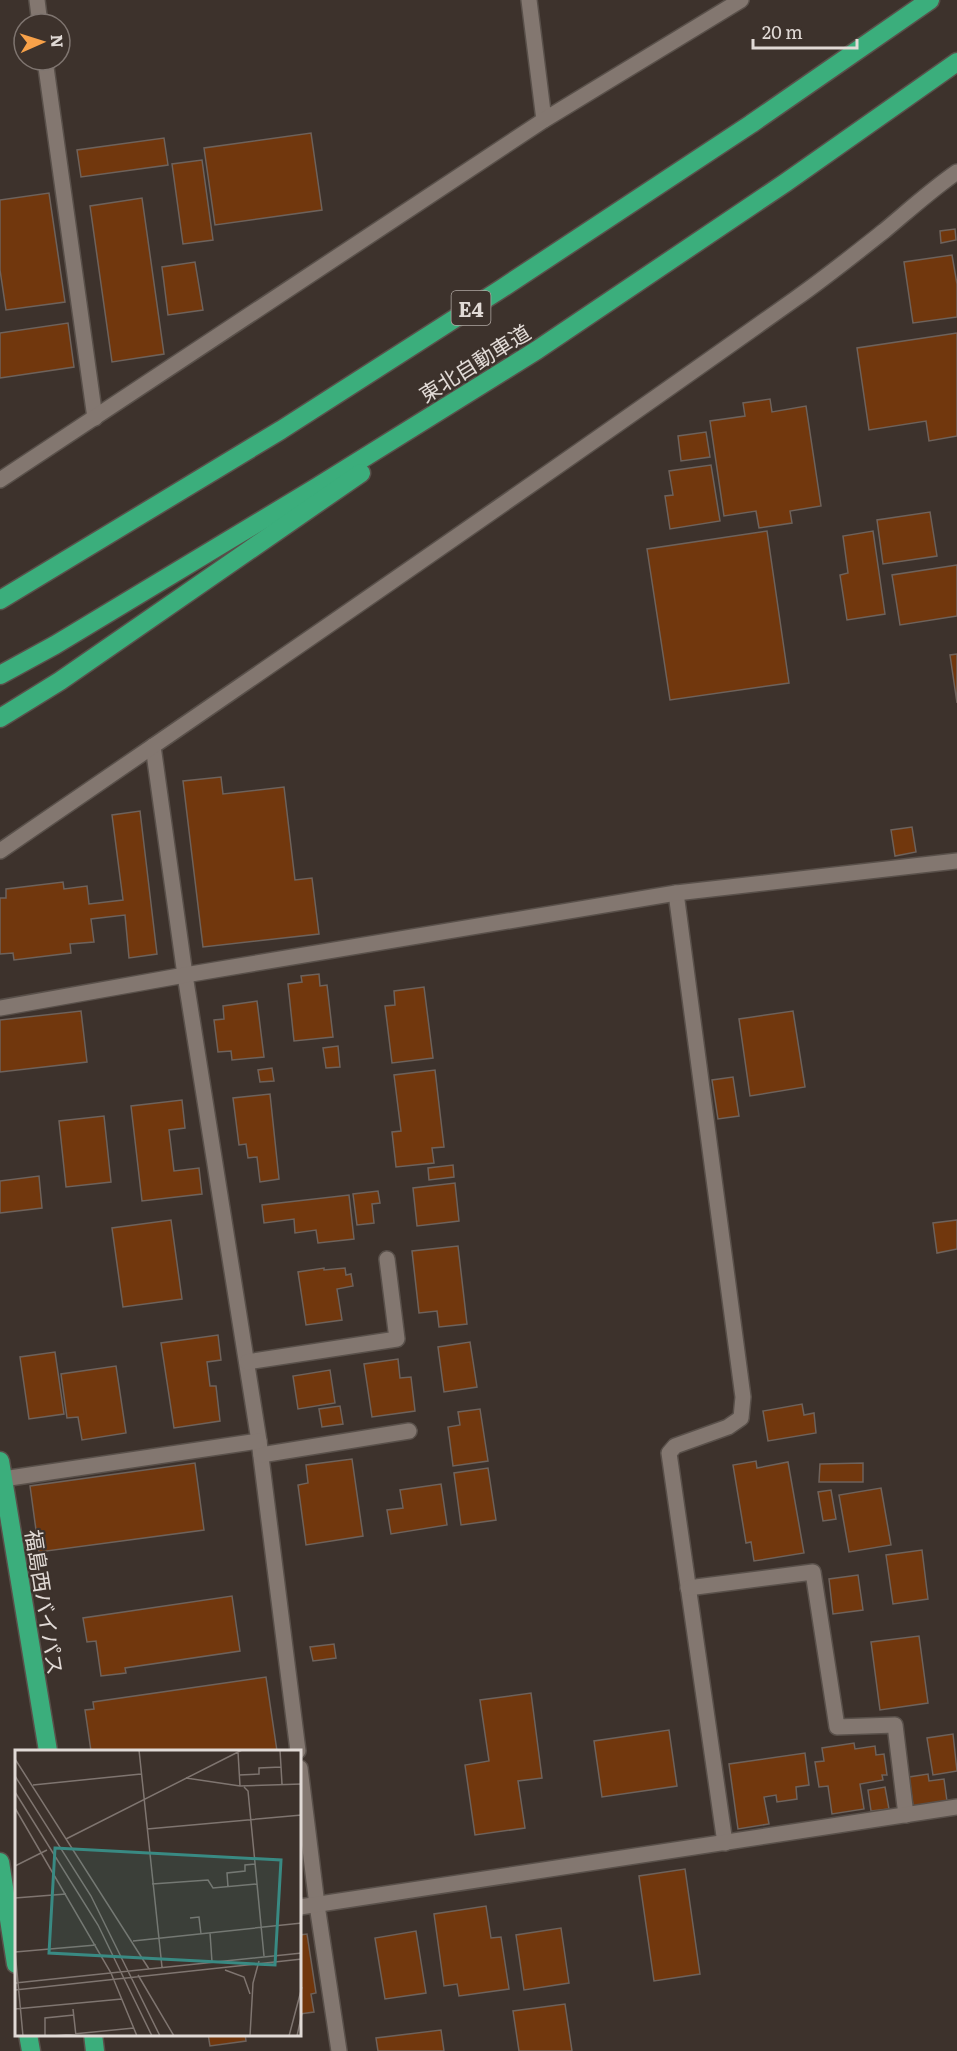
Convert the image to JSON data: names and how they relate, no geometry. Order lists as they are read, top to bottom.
{
  "streets": {
    "highway": ["E4", "東北自動車道", "福島西バイパス"]
  },
  "scale_bar": "20 m",
  "north": "right"
}
